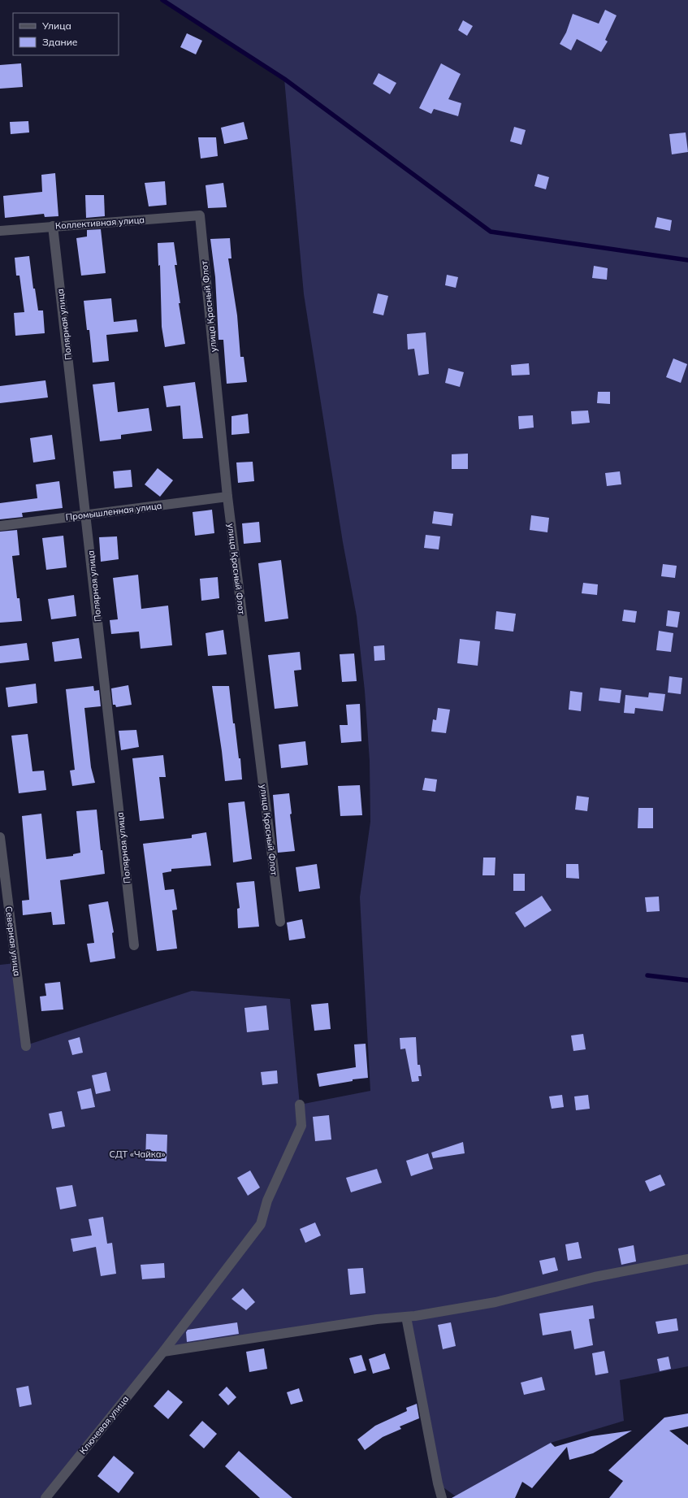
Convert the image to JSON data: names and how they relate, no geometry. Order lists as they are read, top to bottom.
{
  "streets": {
    "street": [
      "Коллективная улица",
      "улица Красный Флот",
      "Полярная улица",
      "Промышленная улица",
      "Северная улица",
      "Ключевая улица"
    ]
  },
  "crossings": [
    ["Коллективная улица", "улица Красный Флот"],
    ["Коллективная улица", "Полярная улица"],
    ["улица Красный Флот", "Промышленная улица"],
    ["Полярная улица", "Промышленная улица"]
  ],
  "parks": ["СДТ «Чайка»"],
  "legend": ["Улица", "Здание"]
}
